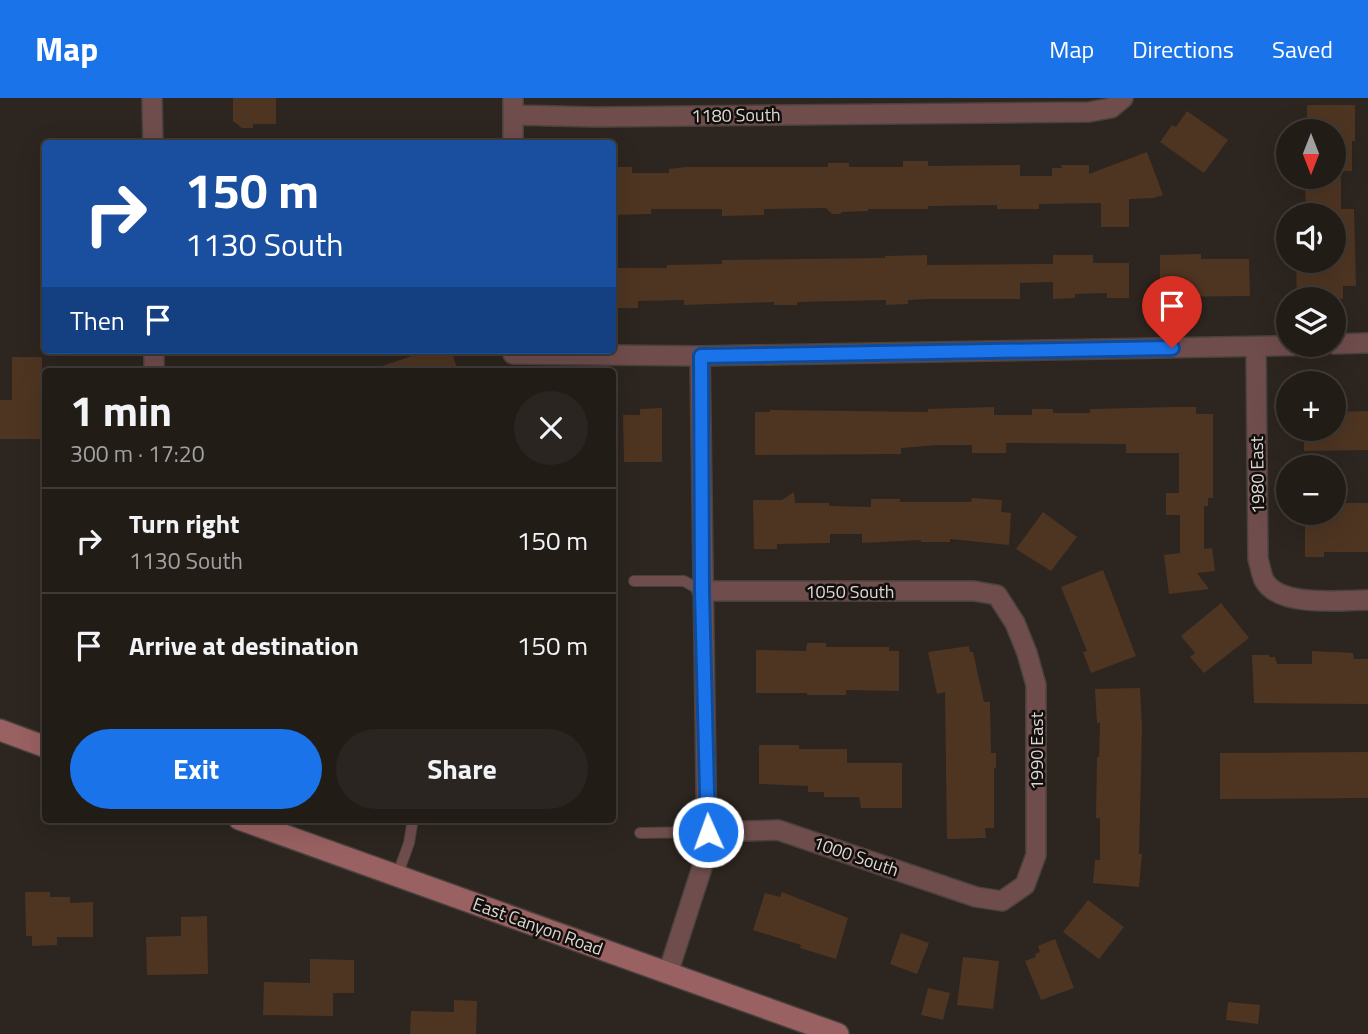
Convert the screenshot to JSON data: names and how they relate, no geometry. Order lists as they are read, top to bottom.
{
  "streets": {
    "main road": ["East Canyon Road"],
    "street": [
      "1180 South",
      "1980 East",
      "1050 South",
      "1990 East",
      "1000 South"
    ]
  },
  "crossings": [
    ["1050 South", "1990 East"],
    ["1990 East", "1000 South"]
  ],
  "north": "bottom",
  "page": {
    "header": "Map",
    "nav": ["Map", "Directions", "Saved"],
    "map_buttons": ["+", "−"],
    "turn": ["150 m", "1130 South"],
    "then": "Then",
    "heading": ["1 min", "300 m · 17:20"],
    "list": [
      {
        "name": "Turn right",
        "note": "1130 South",
        "value": "150 m"
      },
      {
        "name": "Arrive at destination",
        "value": "150 m"
      }
    ],
    "buttons": ["Exit", "Share"]
  }
}
